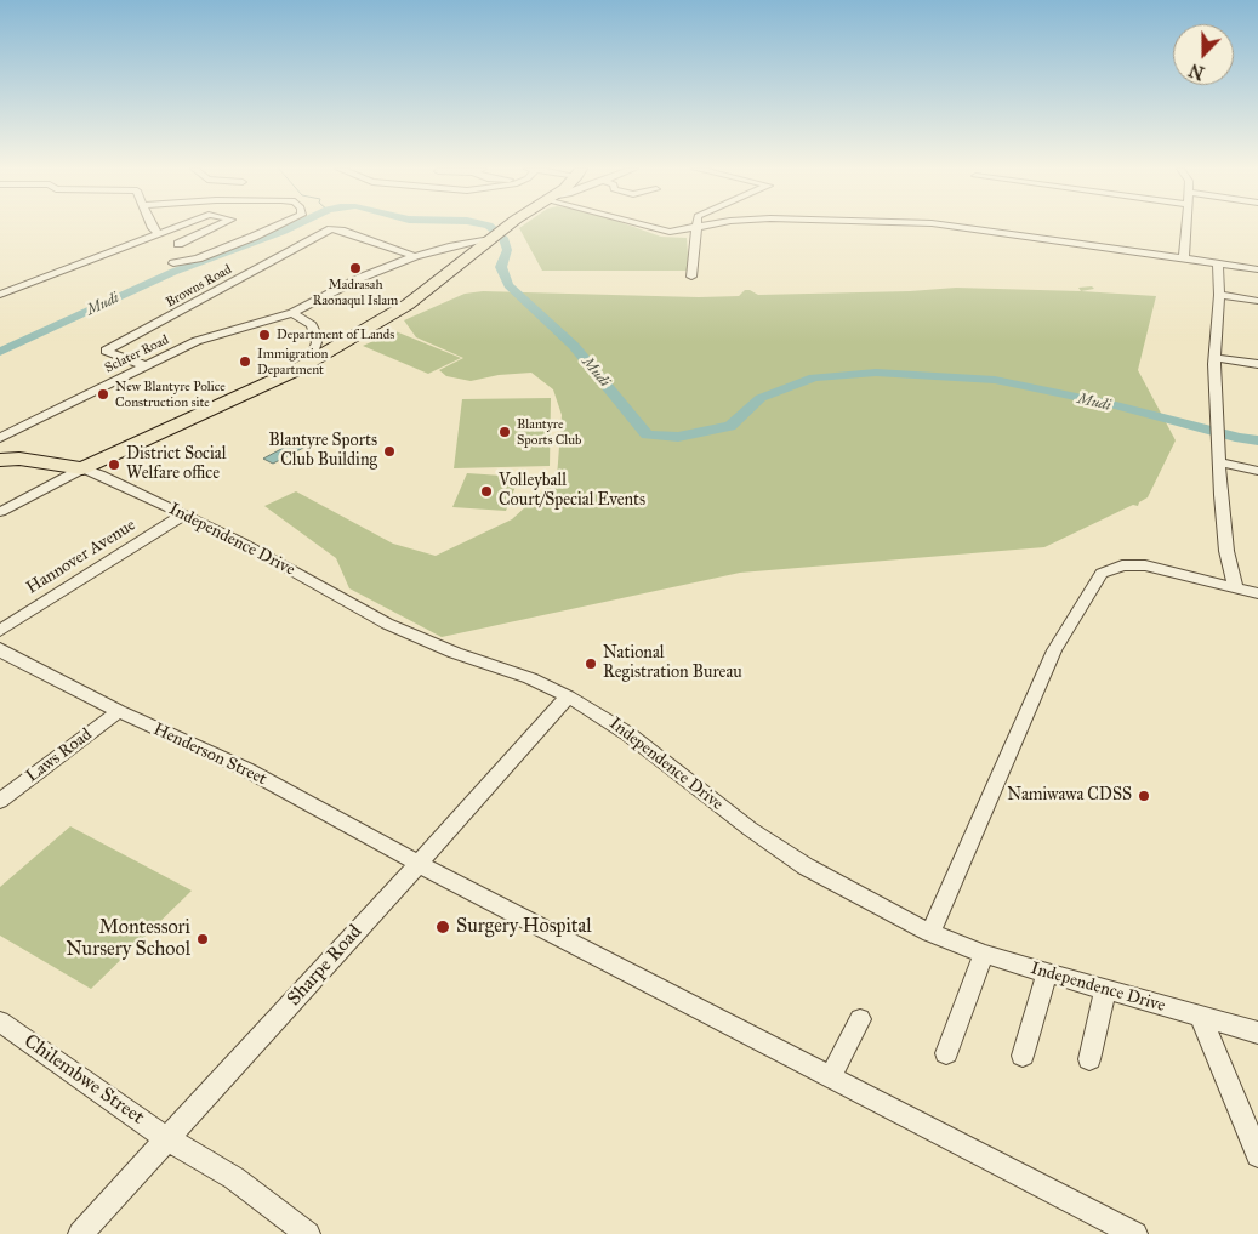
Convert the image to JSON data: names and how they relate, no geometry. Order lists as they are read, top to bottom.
{
  "streets": {
    "street": [
      "Browns Road",
      "Sclater Road",
      "Independence Drive",
      "Hannover Avenue",
      "Henderson Street",
      "Laws Road",
      "Sharpe Road",
      "Chilembwe Street"
    ]
  },
  "crossings": [
    ["Browns Road", "Sclater Road"],
    ["Independence Drive", "Hannover Avenue"],
    ["Independence Drive", "Sharpe Road"],
    ["Henderson Street", "Laws Road"],
    ["Henderson Street", "Sharpe Road"],
    ["Sharpe Road", "Chilembwe Street"]
  ],
  "water": ["Mudi"],
  "places": [
    "Madrasah Raonaqul Islam",
    "Department of Lands",
    "Immigration Department",
    "New Blantyre Police Construction site",
    "Blantyre Sports Club",
    "Blantyre Sports Club Building",
    "District Social Welfare office",
    "Volleyball Court/Special Events",
    "National Registration Bureau",
    "Namiwawa CDSS",
    "Surgery Hospital",
    "Montessori Nursery School"
  ],
  "north": "bottom"
}
